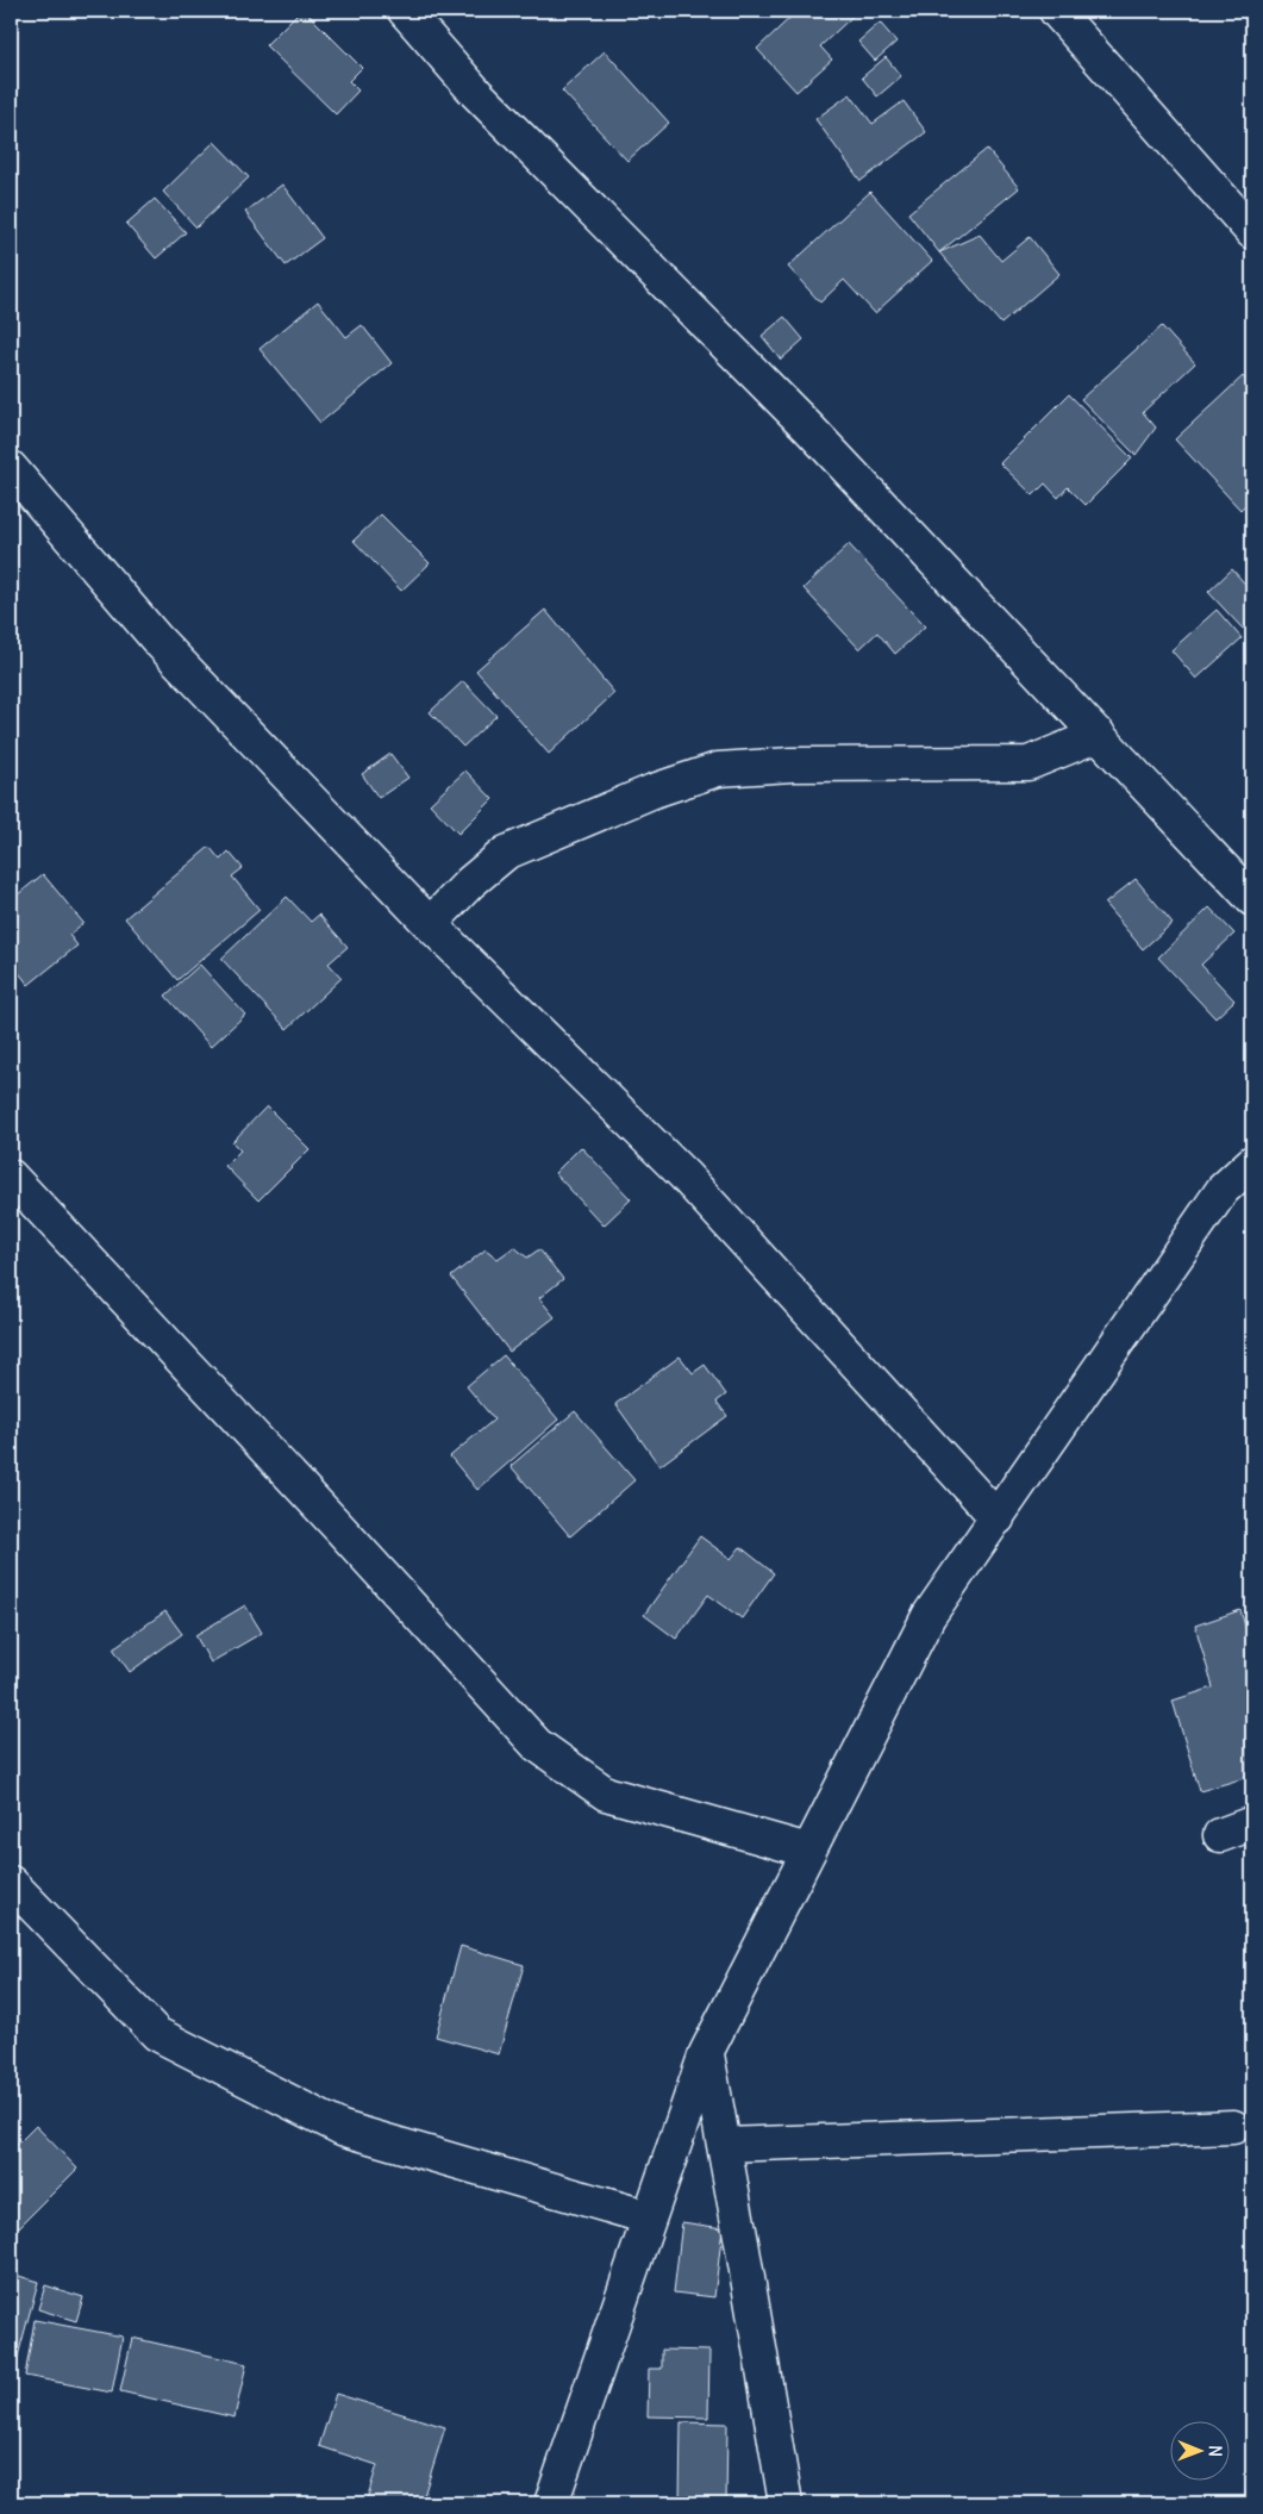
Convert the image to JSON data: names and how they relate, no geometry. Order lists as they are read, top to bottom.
{
  "north": "right"
}
